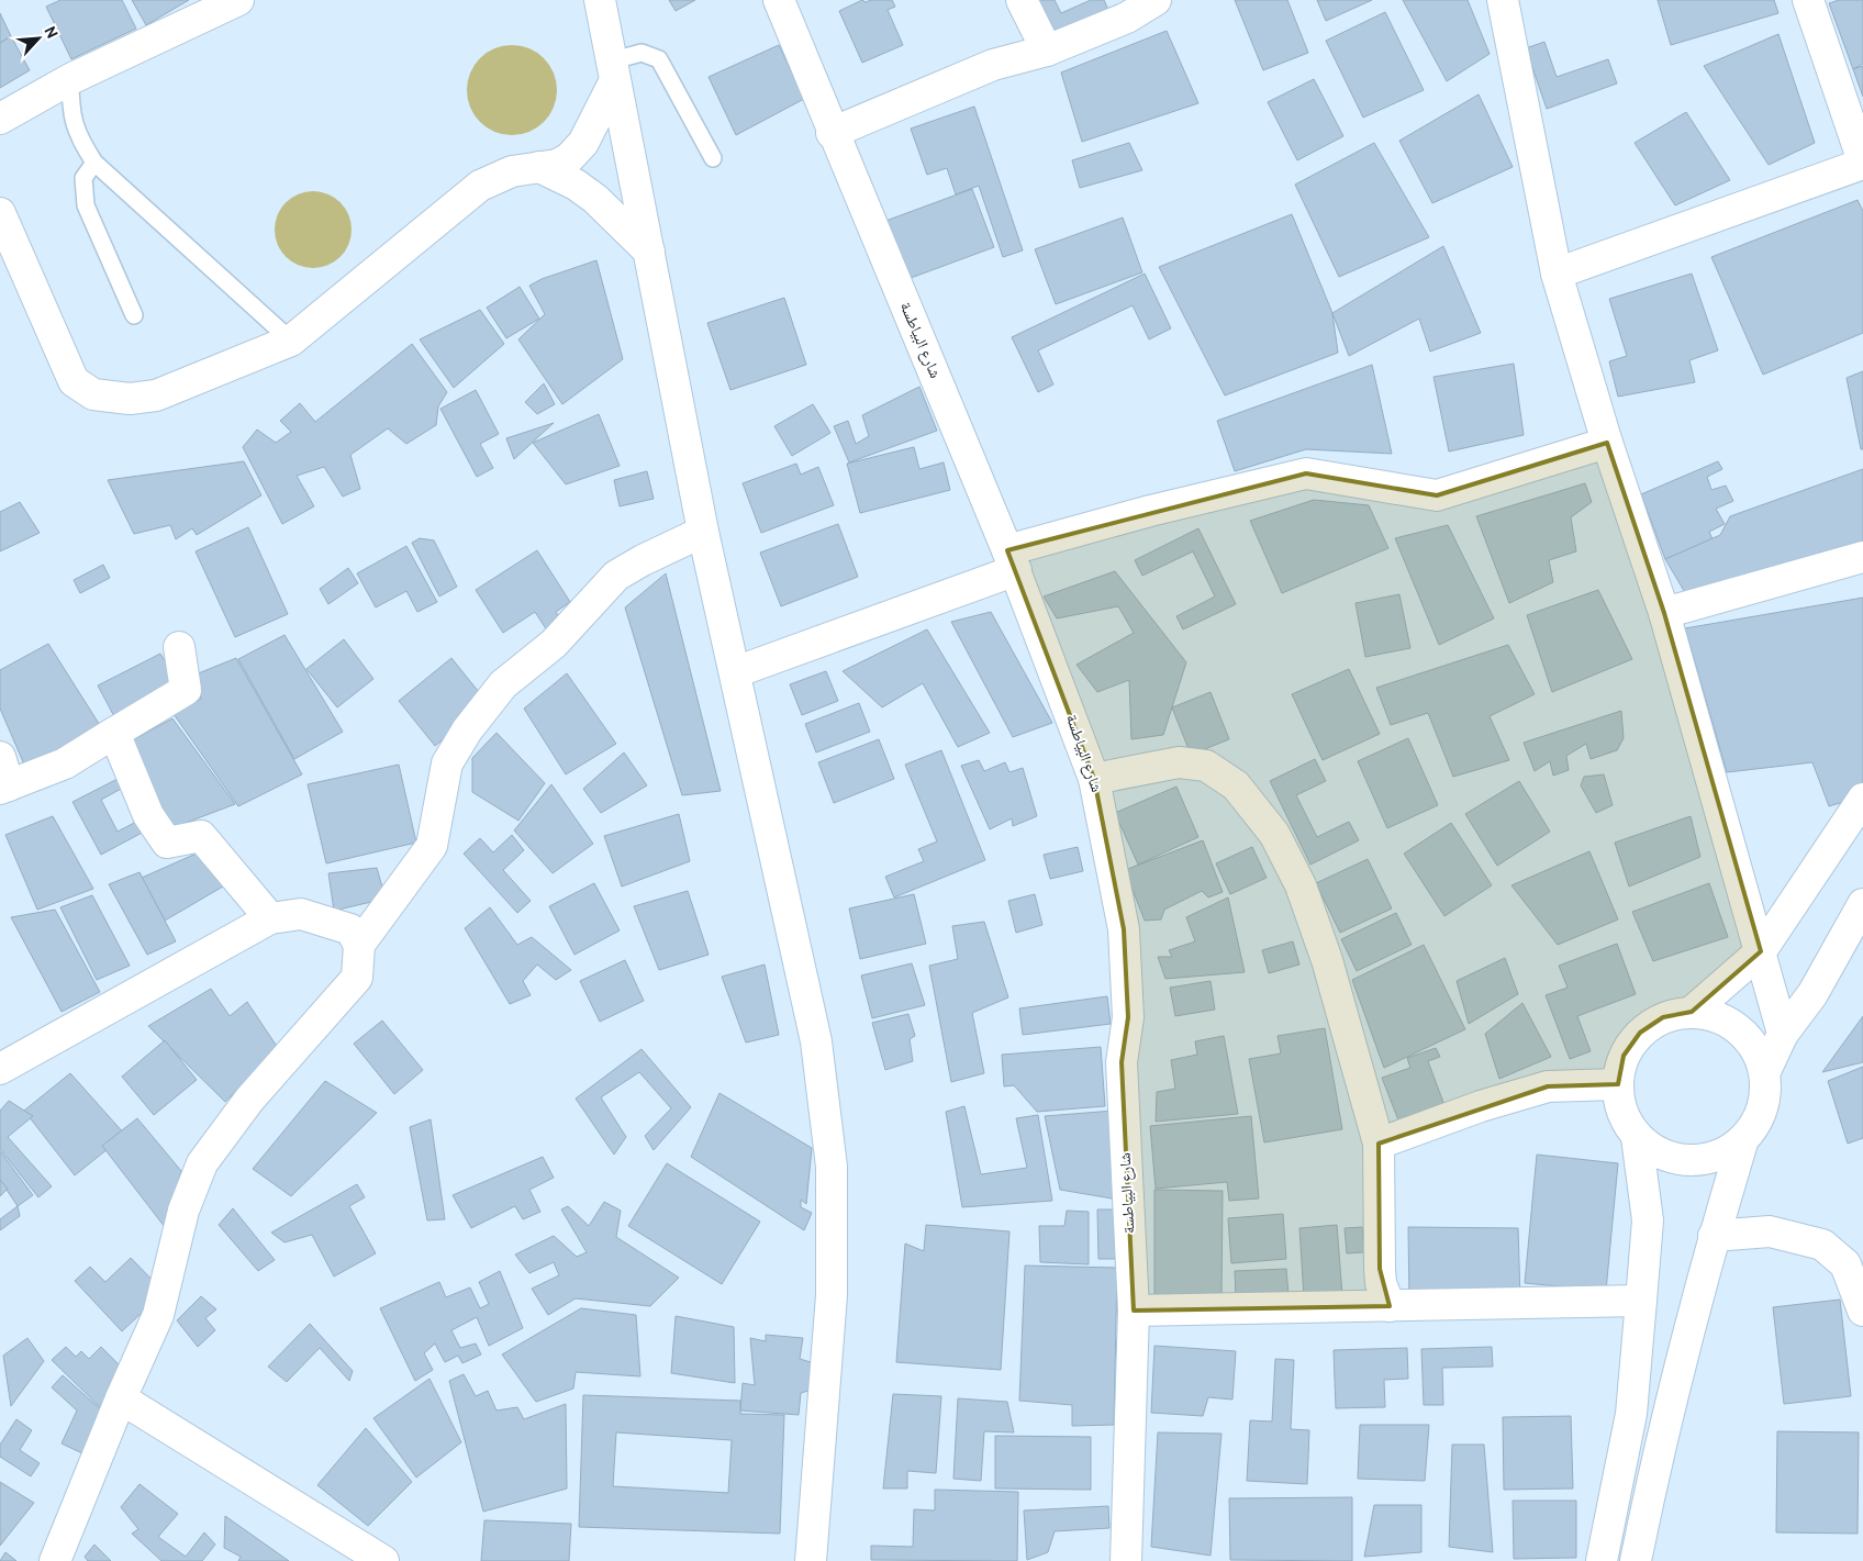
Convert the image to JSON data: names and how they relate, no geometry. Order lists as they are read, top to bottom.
{
  "streets": {
    "street": ["شارع البياطسة"]
  },
  "north": "top right"
}
